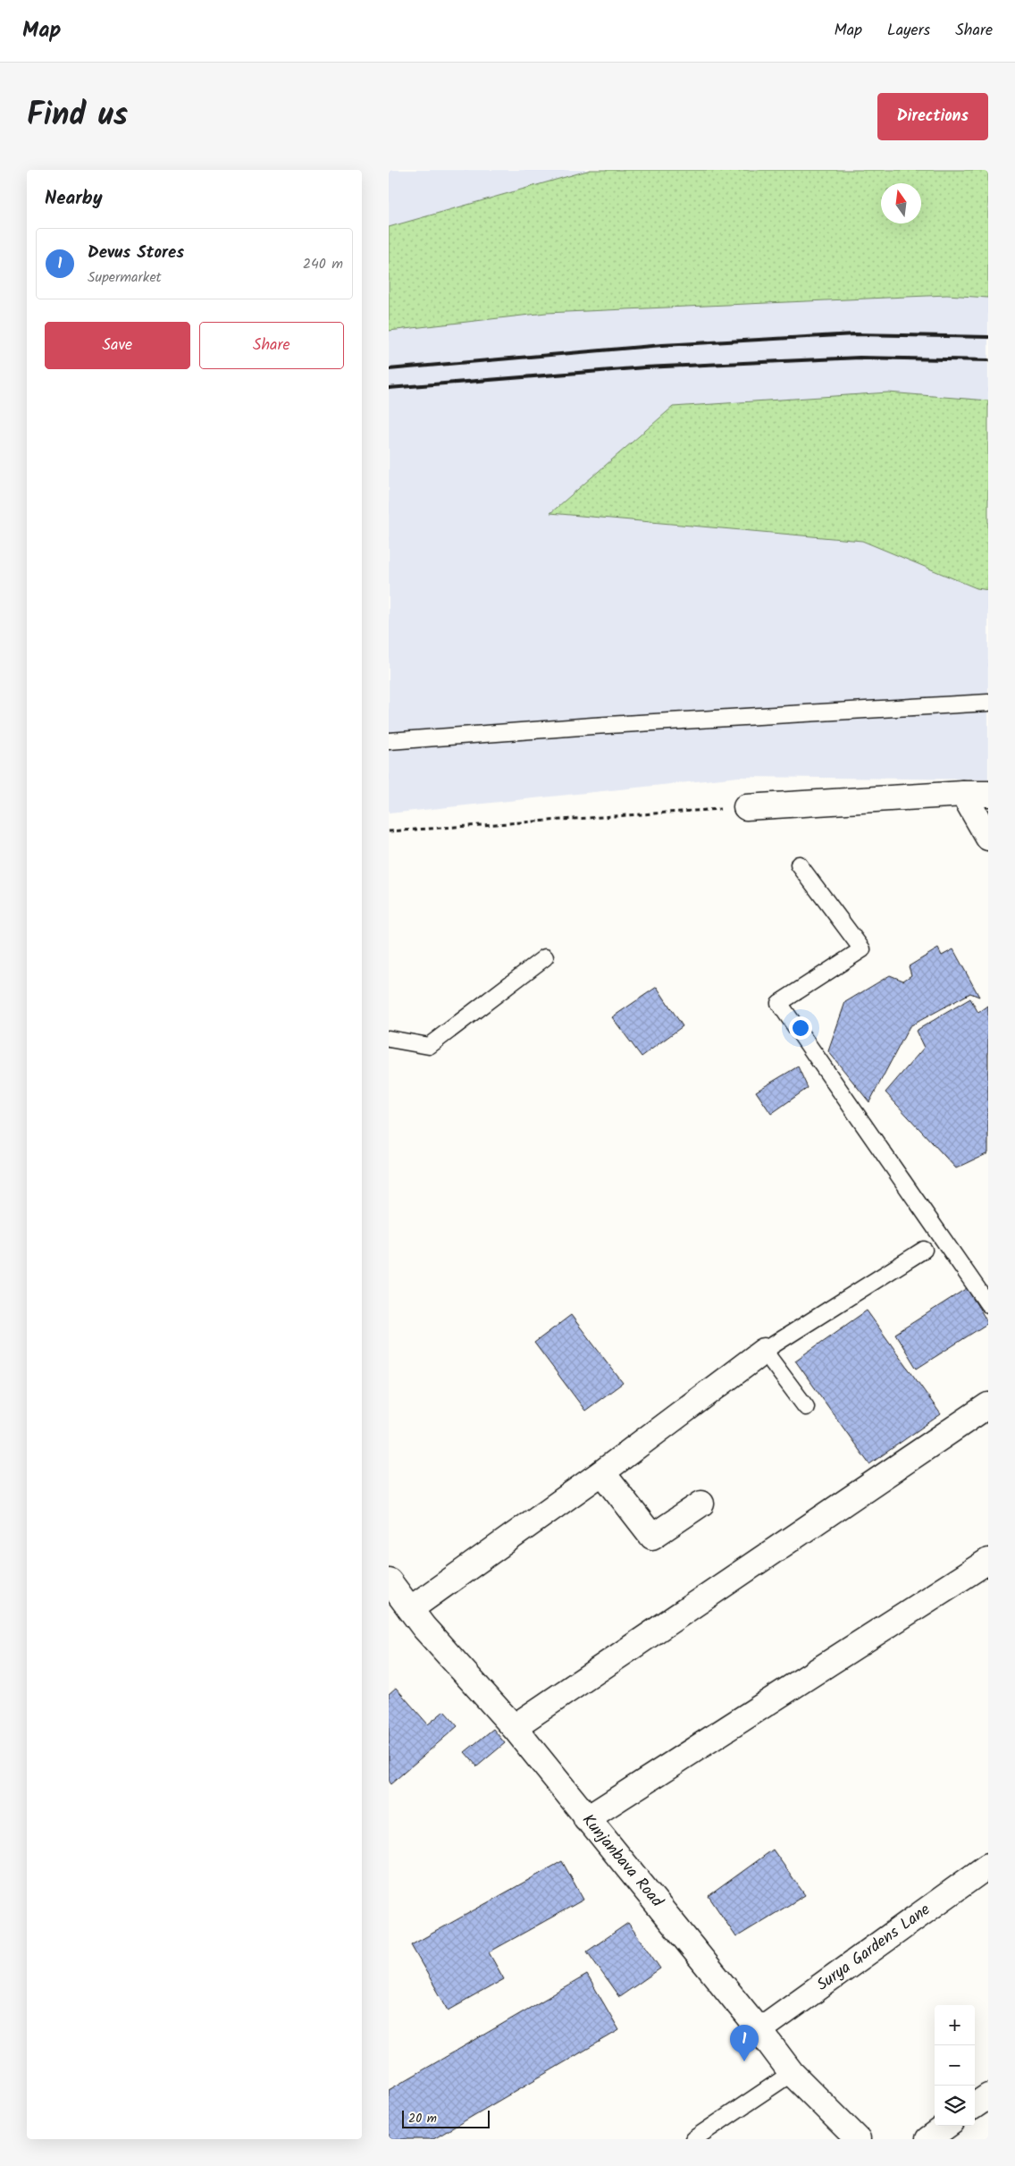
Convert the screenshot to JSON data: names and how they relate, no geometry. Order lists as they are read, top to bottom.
{
  "streets": {
    "street": ["Kunjanbava Road", "Surya Gardens Lane"]
  },
  "crossings": [
    ["Kunjanbava Road", "Surya Gardens Lane"]
  ],
  "scale_bar": "20 m",
  "north": "top",
  "page": {
    "header": "Map",
    "nav": ["Map", "Layers", "Share"],
    "title": "Find us",
    "buttons": [
      "Directions",
      ["Save", "Share"]
    ],
    "heading": "Nearby",
    "list": [
      {
        "mark": "1",
        "name": "Devus Stores",
        "note": "Supermarket",
        "value": "240 m"
      }
    ],
    "map_buttons": ["+", "−"],
    "pins": "1",
    "scale": "20 m"
  }
}
